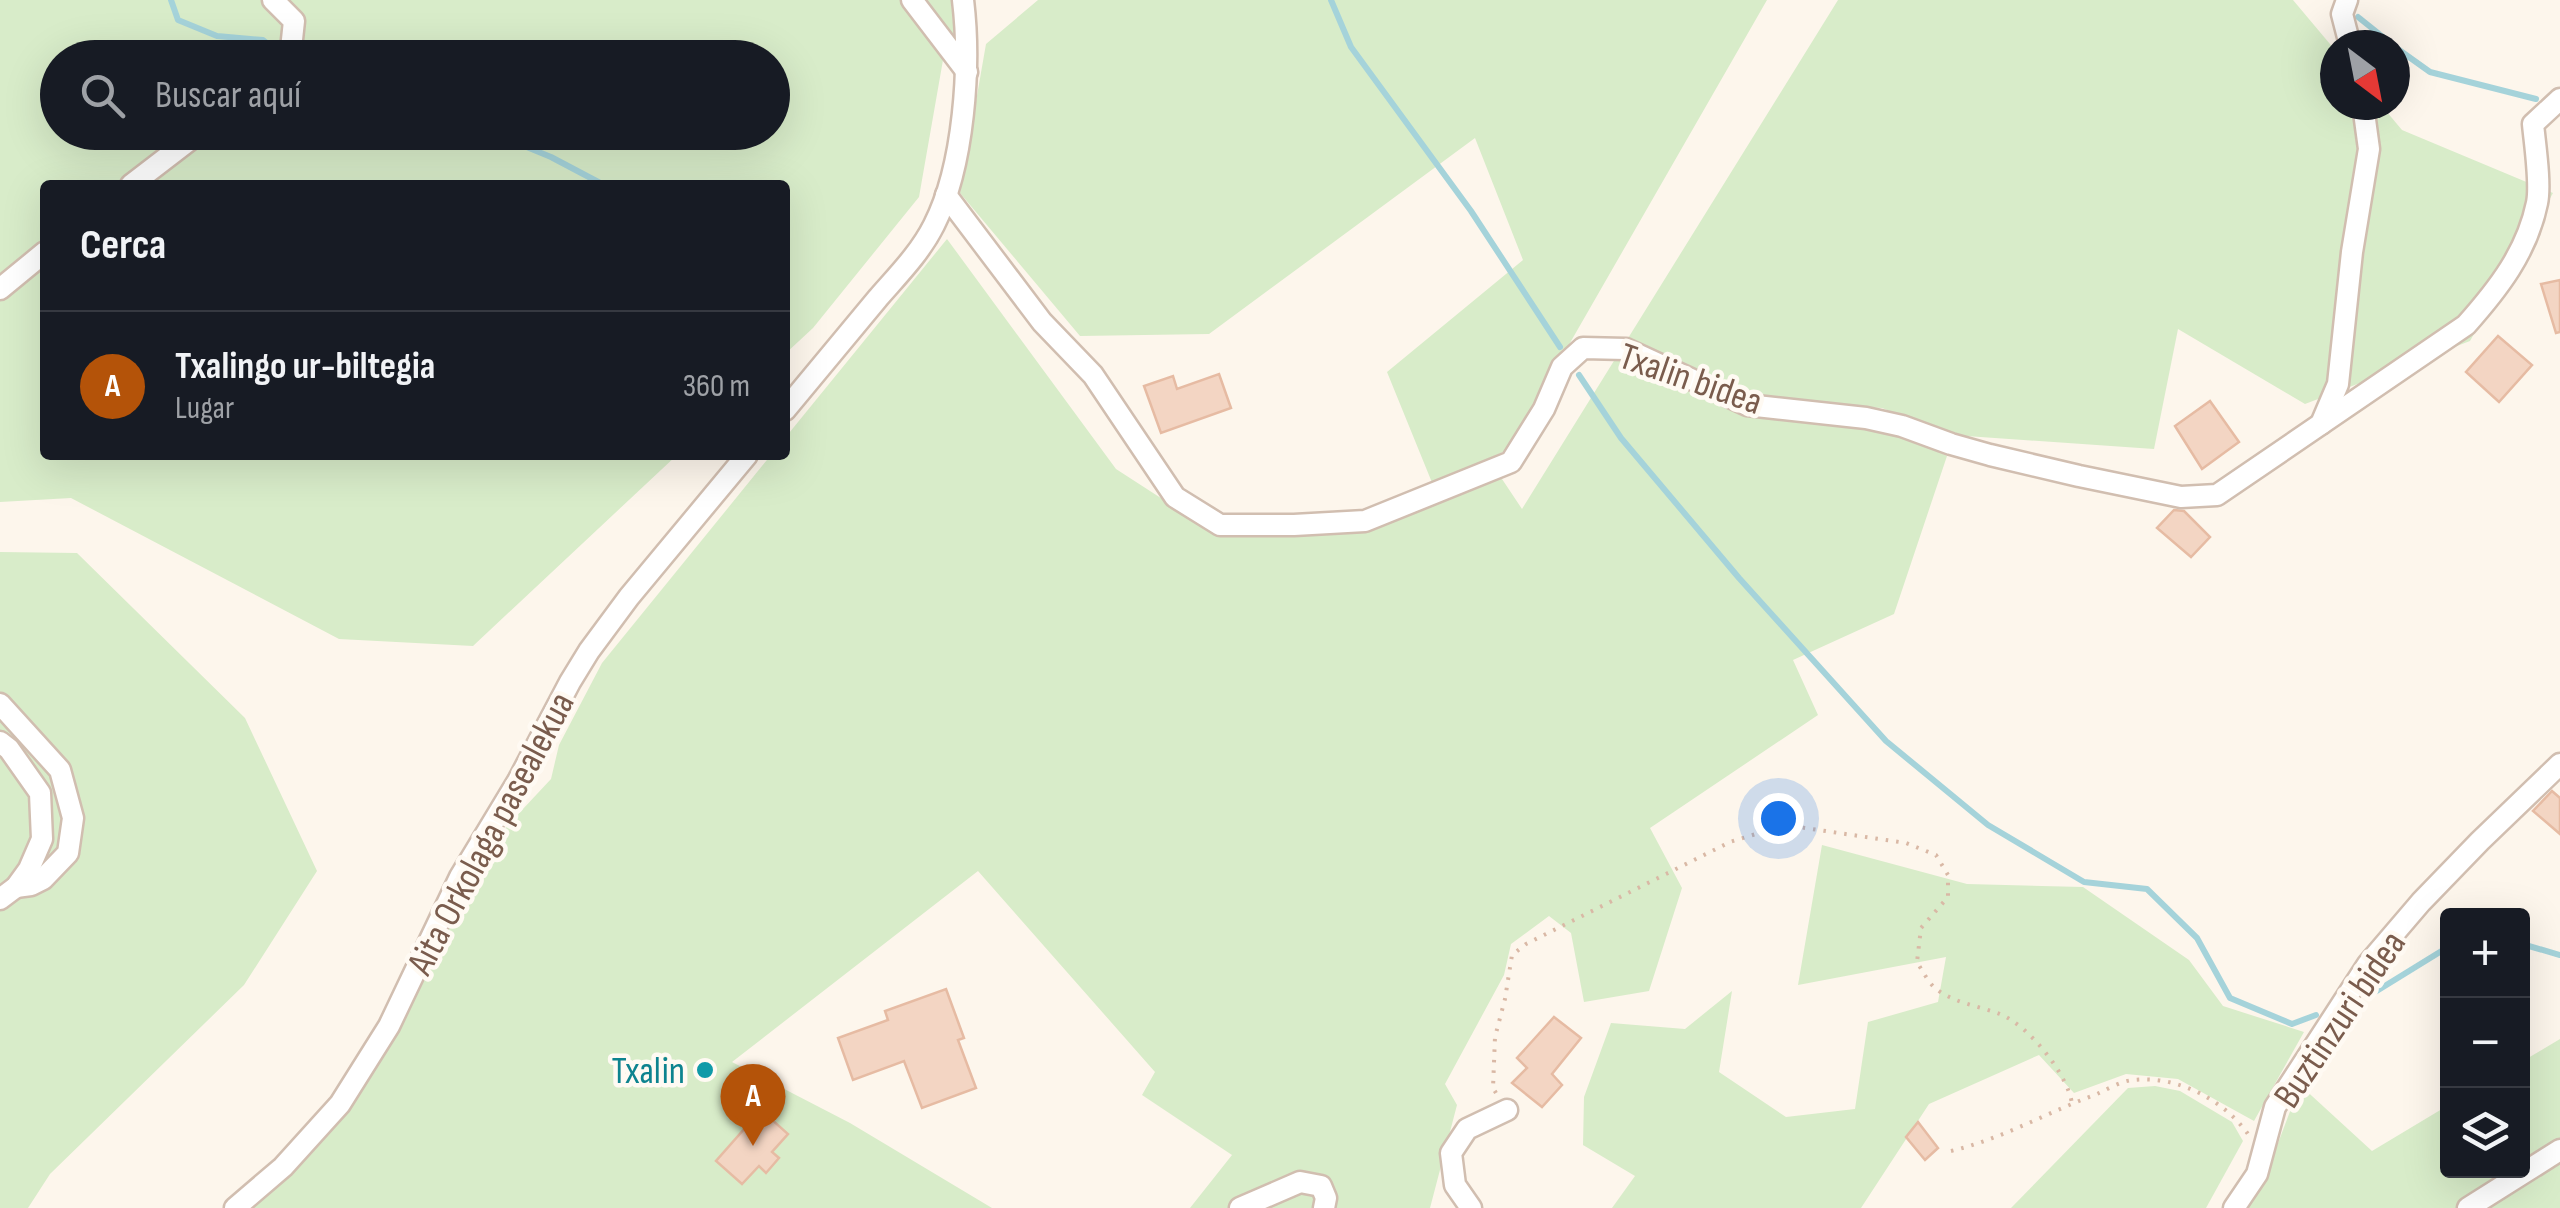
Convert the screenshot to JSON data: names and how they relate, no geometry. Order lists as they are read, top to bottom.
{
  "streets": {
    "street": ["Txalin bidea", "Aita Orkolaga pasealekua", "Buztinzuri bidea"]
  },
  "places": ["Txalin"],
  "north": "bottom right",
  "page": {
    "search": "Buscar aquí",
    "heading": "Cerca",
    "list": [
      {
        "mark": "A",
        "name": "Txalingo ur-biltegia",
        "note": "Lugar",
        "value": "360 m"
      }
    ],
    "map_buttons": ["+", "−"],
    "pins": "A"
  }
}
